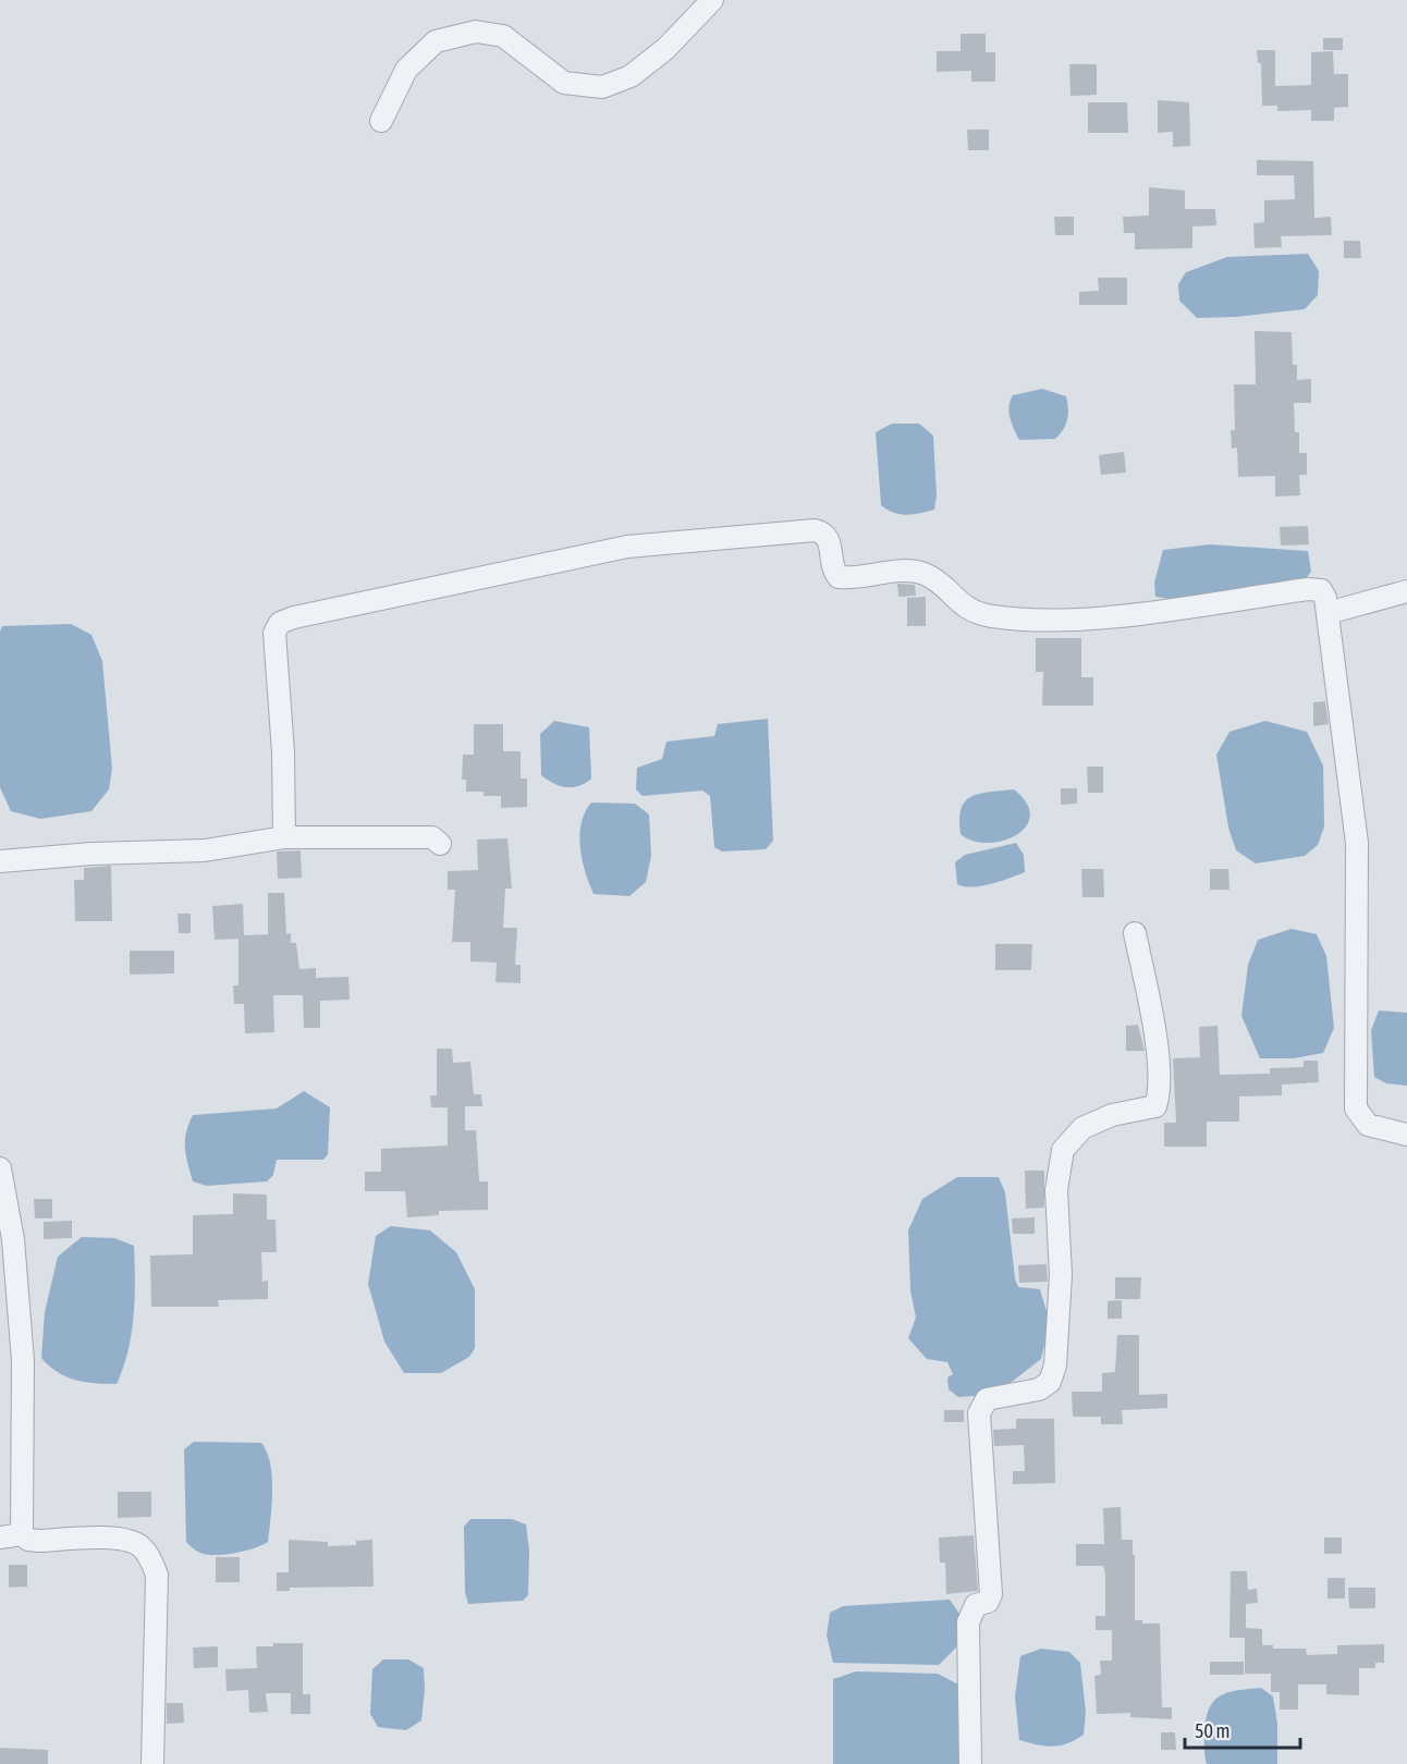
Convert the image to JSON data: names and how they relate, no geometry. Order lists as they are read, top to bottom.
{
  "scale_bar": "50 m"
}
